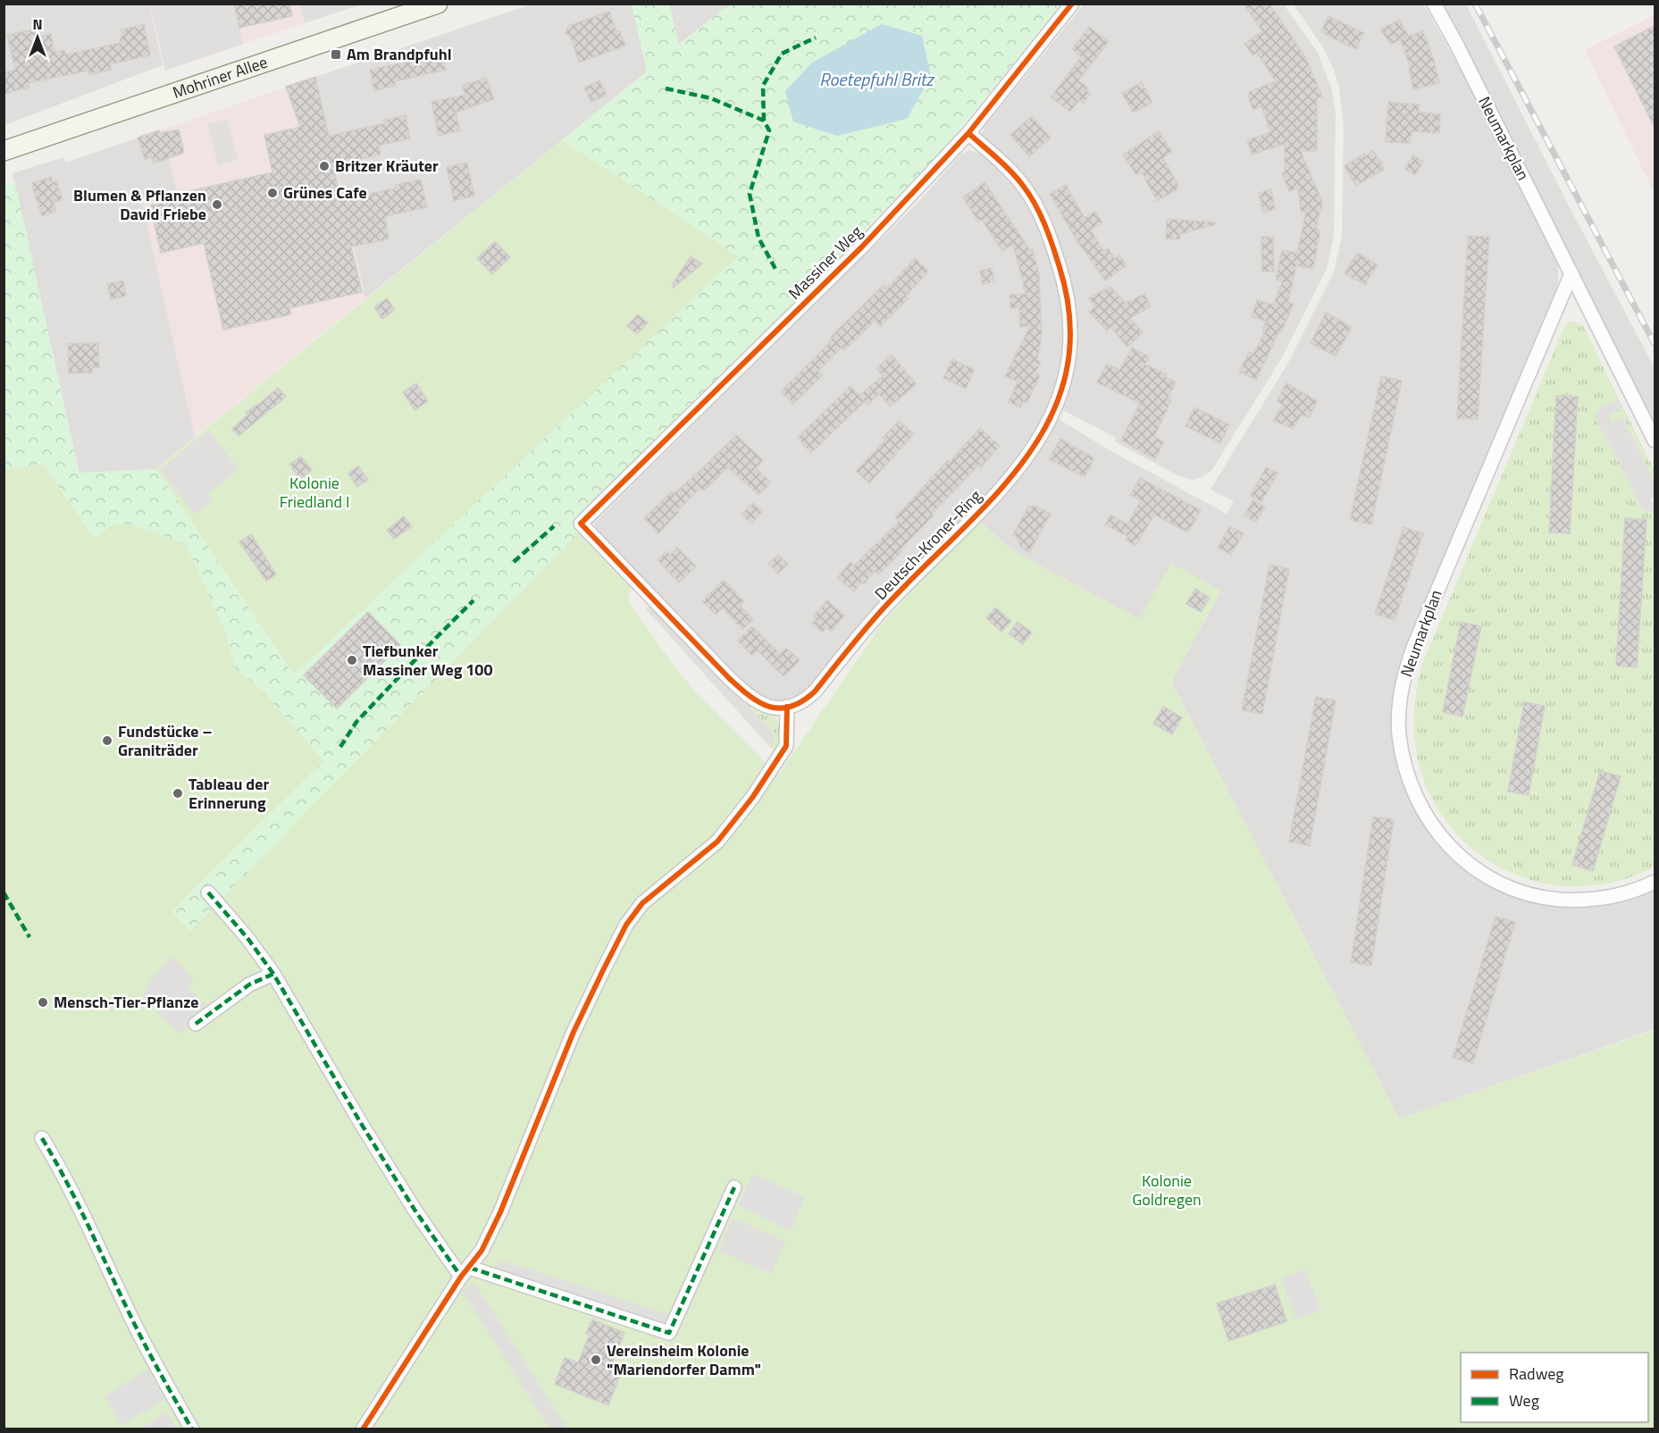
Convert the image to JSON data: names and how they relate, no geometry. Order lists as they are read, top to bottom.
{
  "streets": {
    "main road": ["Mohriner Allee"],
    "street": ["Neumarkplan", "Massiner Weg", "Deutsch-Kroner-Ring"]
  },
  "crossings": [
    ["Massiner Weg", "Deutsch-Kroner-Ring"]
  ],
  "water": ["Roetepfuhl Britz"],
  "parks": ["Kolonie Friedland I", "Kolonie Goldregen"],
  "places": {
    "transit": ["Am Brandpfuhl"],
    "other": [
      "Britzer Kräuter",
      "Grünes Cafe",
      "Blumen & Pflanzen David Friebe",
      "Tiefbunker Massiner Weg 100",
      "Fundstücke – Graniträder",
      "Tableau der Erinnerung",
      "Mensch-Tier-Pflanze",
      "Vereinsheim Kolonie \"Mariendorfer Damm\""
    ]
  },
  "legend": ["Radweg", "Weg"],
  "north": "top"
}
